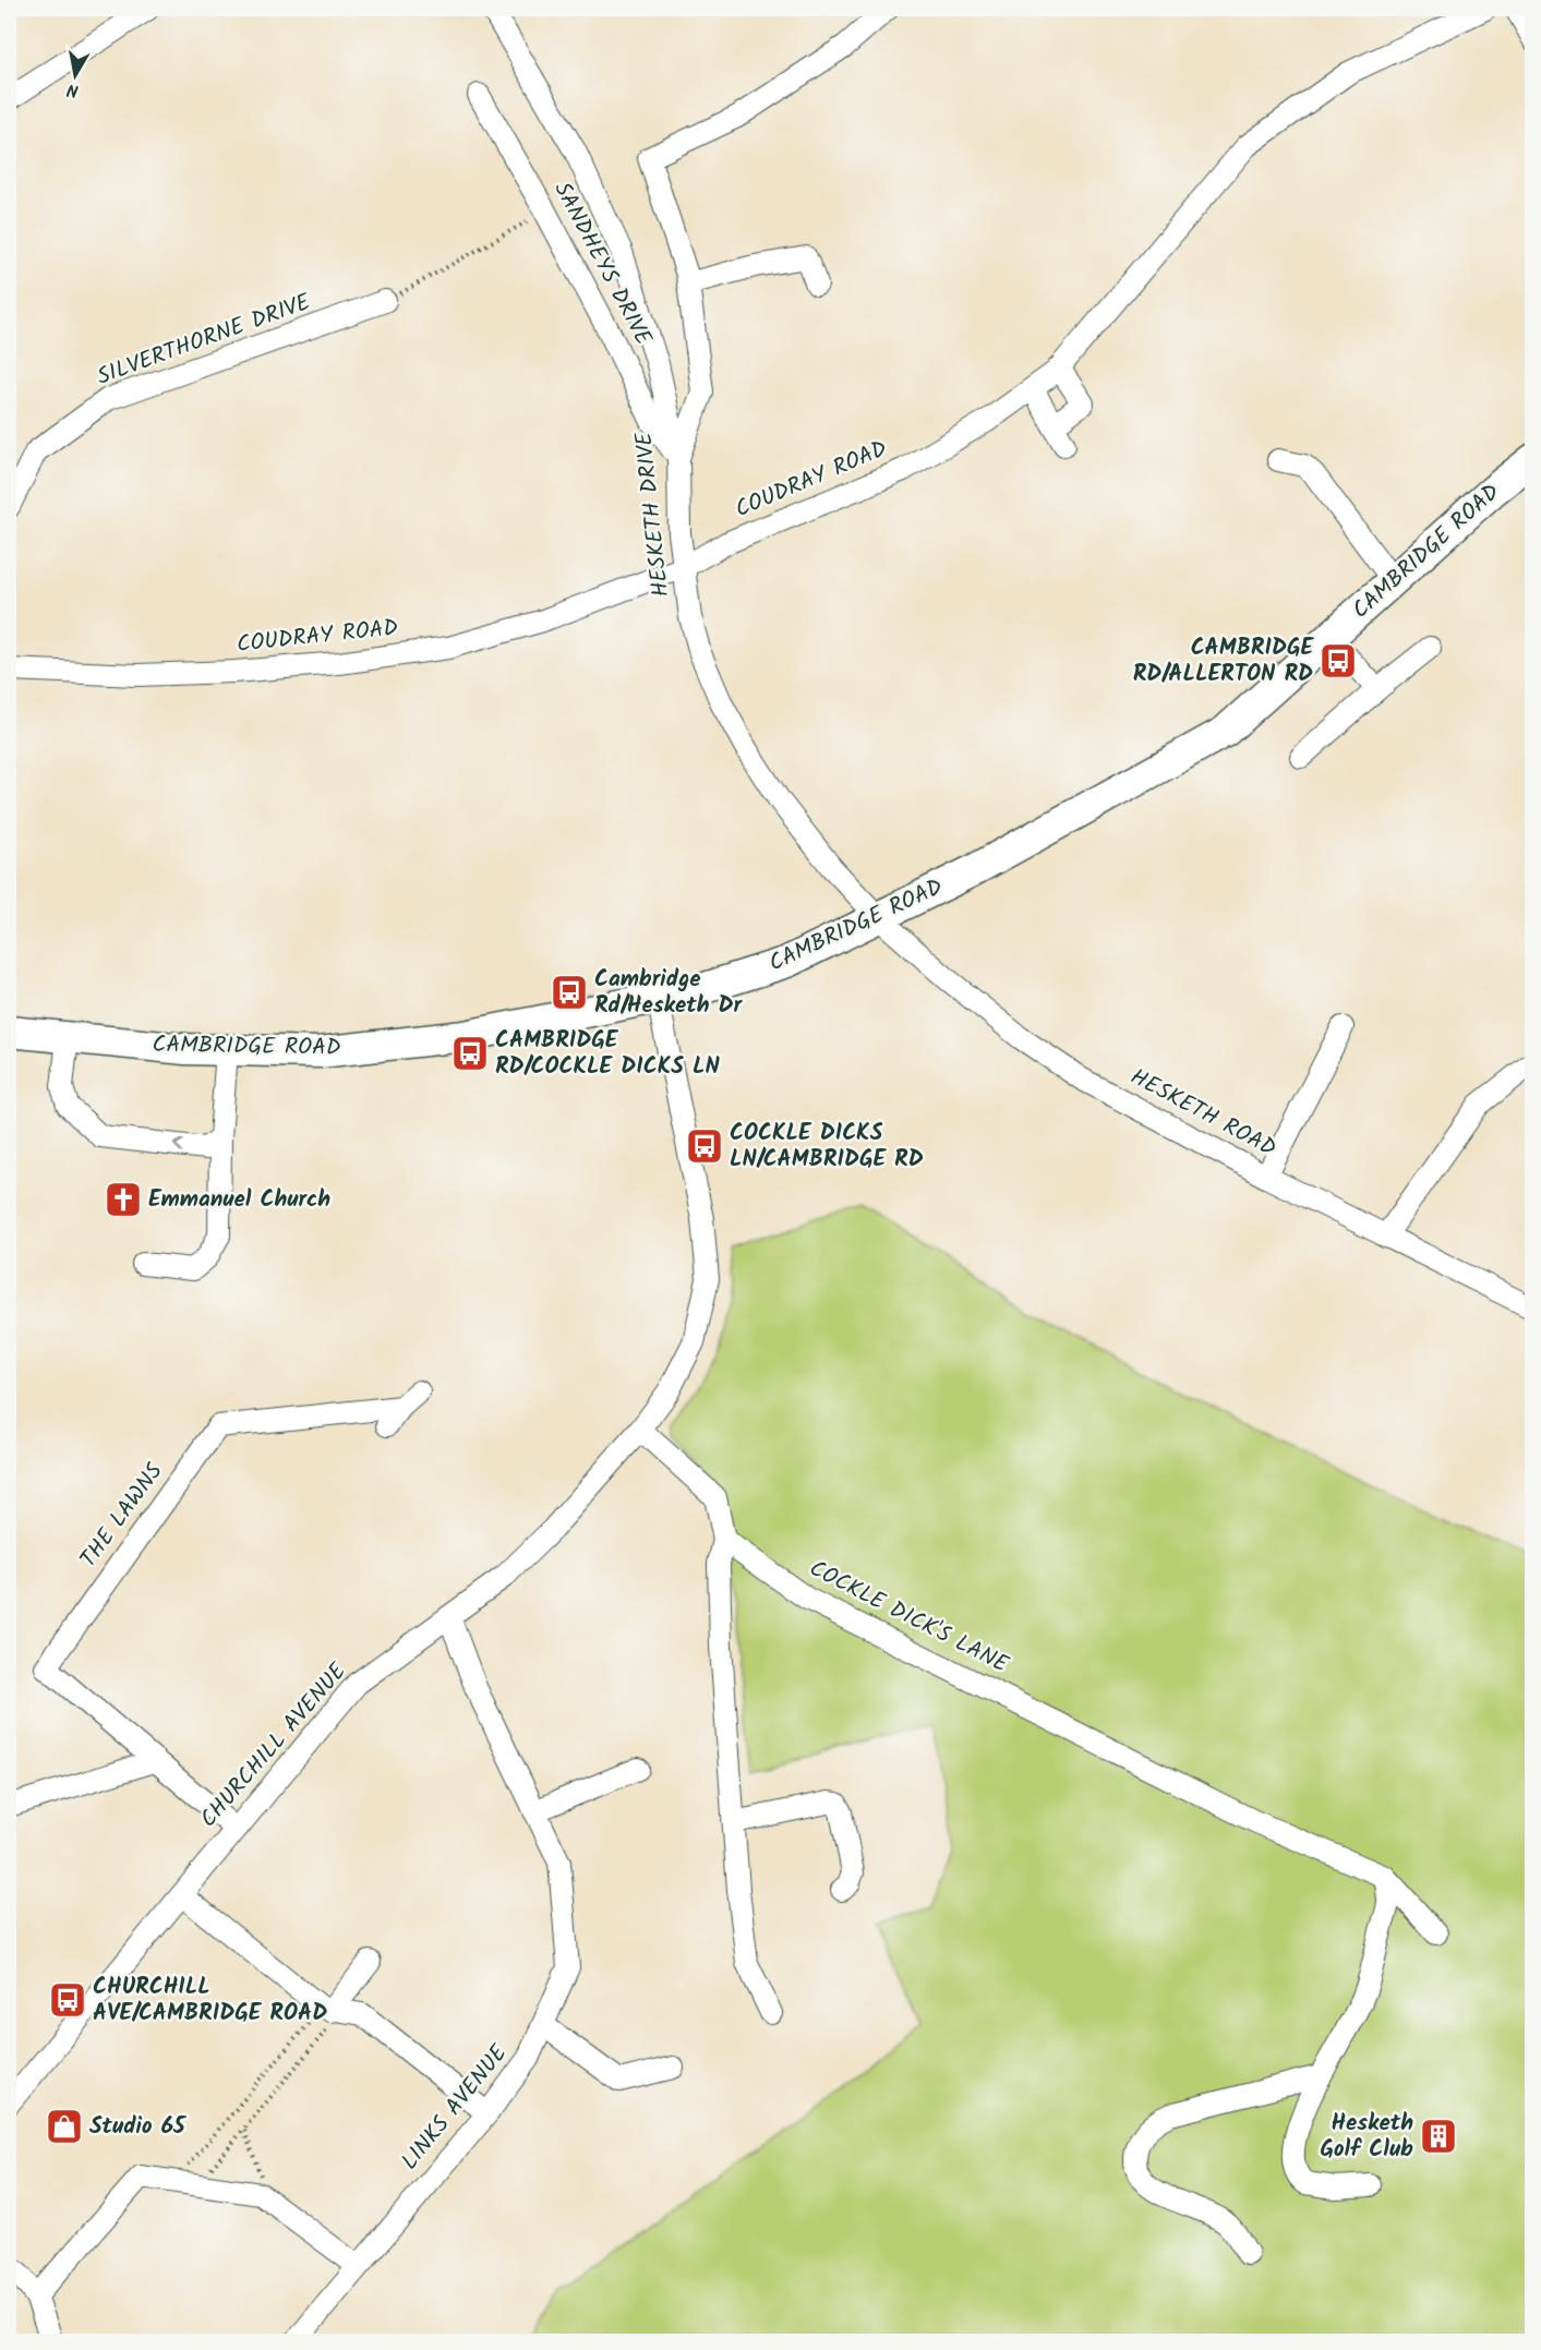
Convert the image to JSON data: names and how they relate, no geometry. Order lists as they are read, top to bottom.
{
  "streets": {
    "highway": ["CAMBRIDGE ROAD"],
    "street": [
      "SANDHEYS DRIVE",
      "SILVERTHORNE DRIVE",
      "COUDRAY ROAD",
      "HESKETH DRIVE",
      "HESKETH ROAD",
      "THE LAWNS",
      "COCKLE DICK'S LANE",
      "CHURCHILL AVENUE",
      "LINKS AVENUE"
    ]
  },
  "crossings": [
    ["SANDHEYS DRIVE", "HESKETH DRIVE"],
    ["COUDRAY ROAD", "HESKETH DRIVE"],
    ["HESKETH DRIVE", "CAMBRIDGE ROAD"],
    ["HESKETH DRIVE", "HESKETH ROAD"],
    ["CAMBRIDGE ROAD", "HESKETH ROAD"],
    ["CHURCHILL AVENUE", "LINKS AVENUE"]
  ],
  "places": {
    "bus stop": [
      "CAMBRIDGE RD/ALLERTON RD",
      "Cambridge Rd/Hesketh Dr",
      "CAMBRIDGE RD/COCKLE DICKS LN",
      "COCKLE DICKS LN/CAMBRIDGE RD",
      "CHURCHILL AVE/CAMBRIDGE ROAD"
    ],
    "church": ["Emmanuel Church"],
    "shop": ["Studio 65"],
    "building": ["Hesketh Golf Club"]
  },
  "north": "bottom"
}
